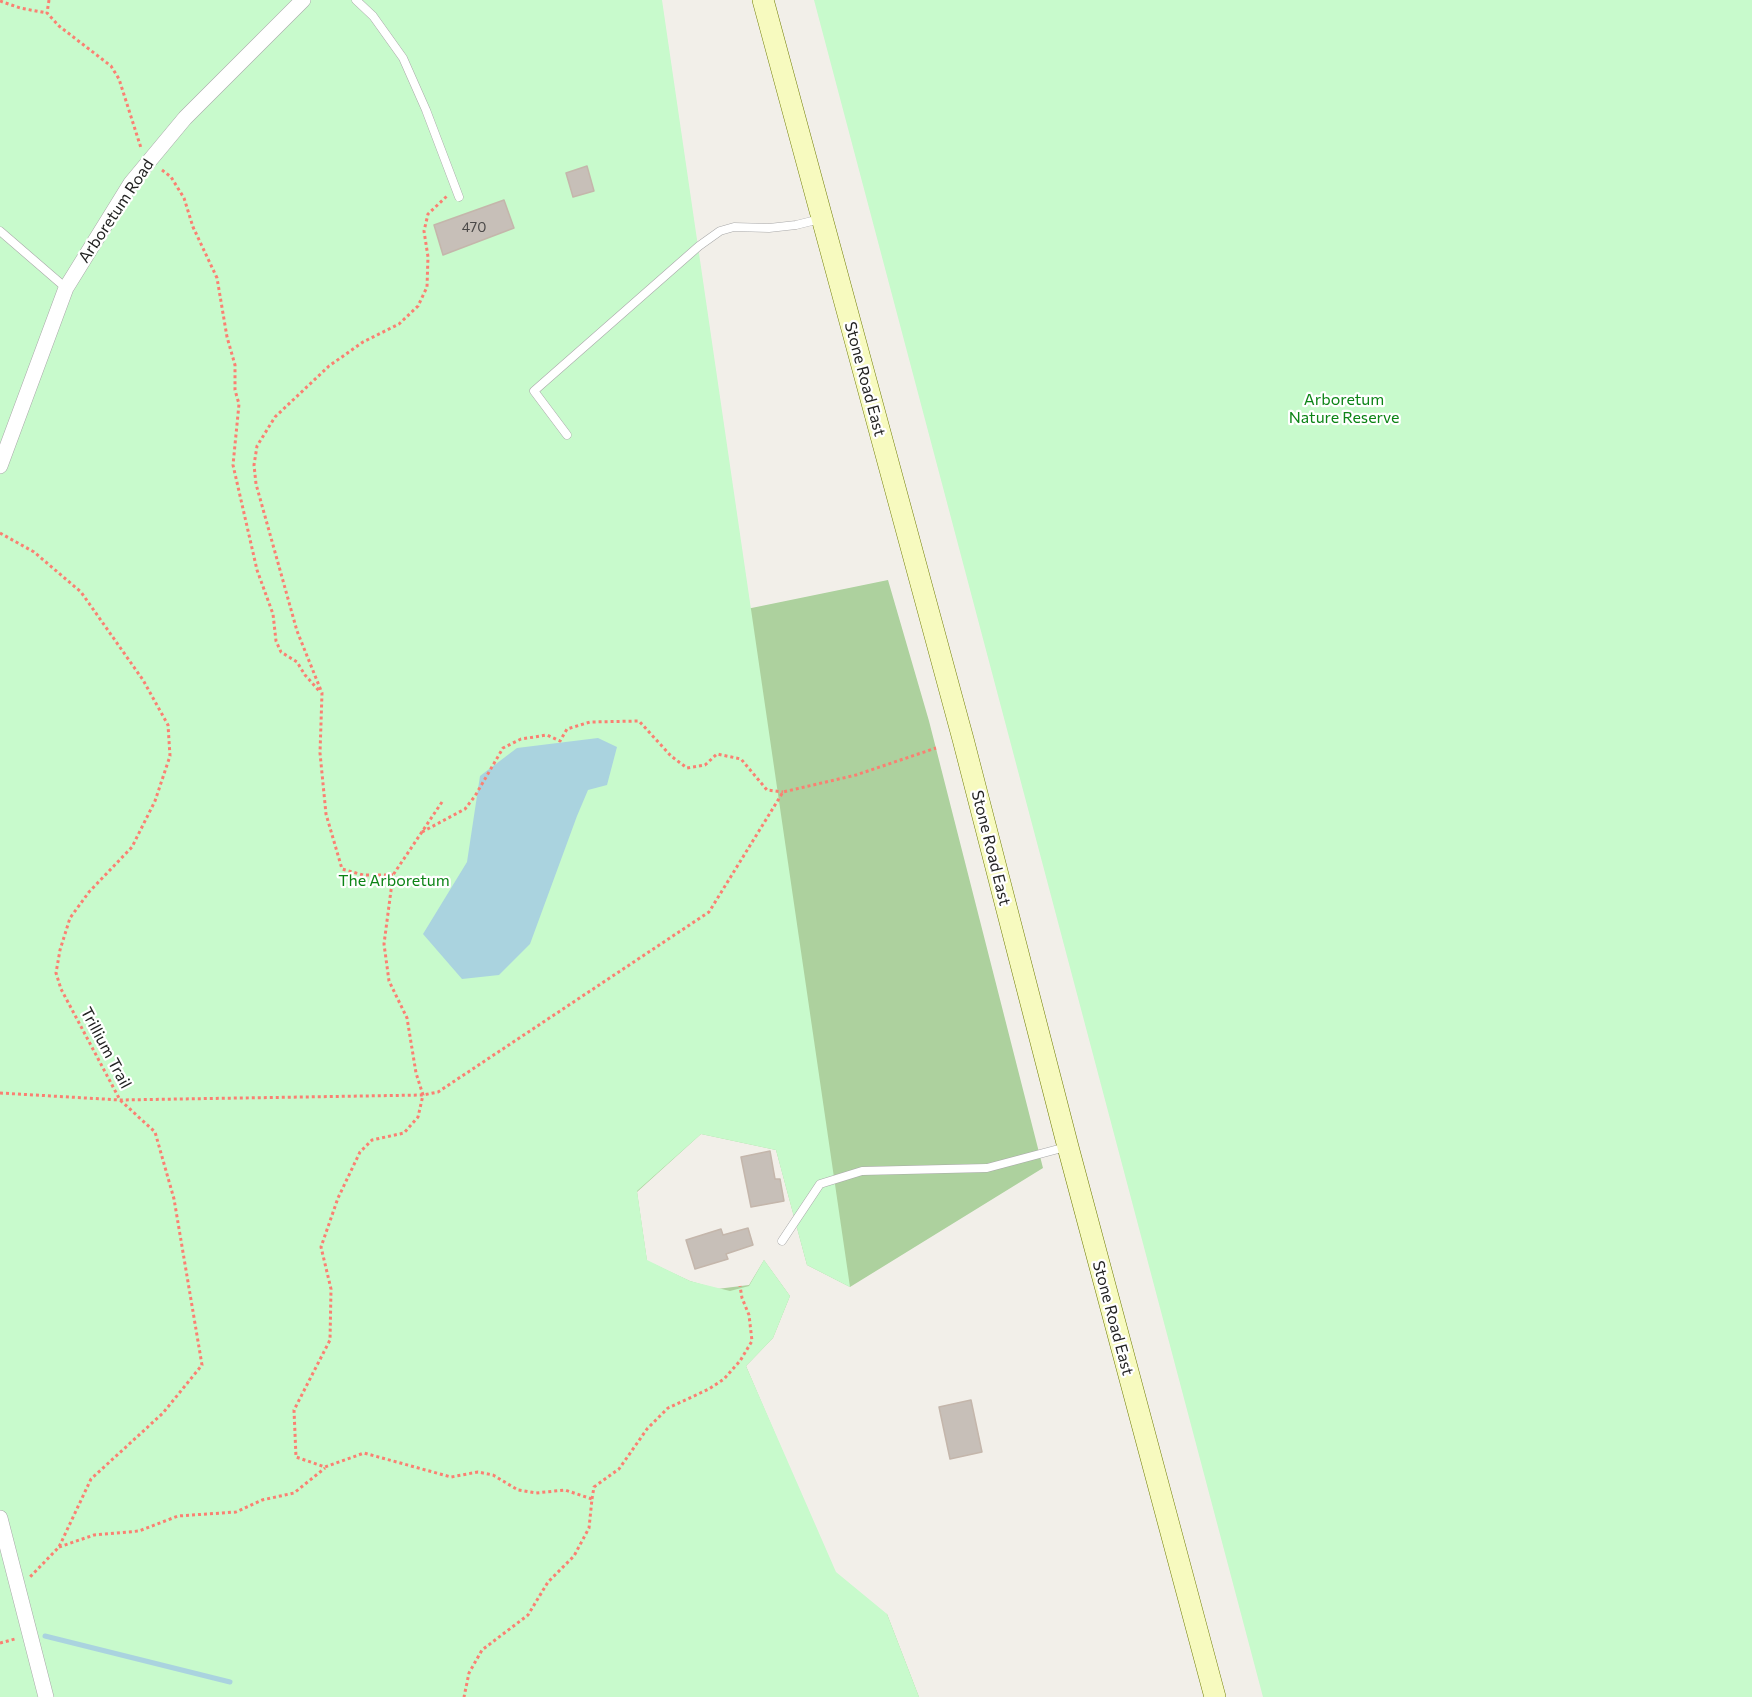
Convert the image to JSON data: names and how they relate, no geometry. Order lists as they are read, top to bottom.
{
  "streets": {
    "main road": ["Stone Road East"],
    "street": ["Arboretum Road"],
    "path": ["Trillium Trail"]
  },
  "parks": ["Arboretum Nature Reserve", "The Arboretum"],
  "house_numbers": ["470"]
}
